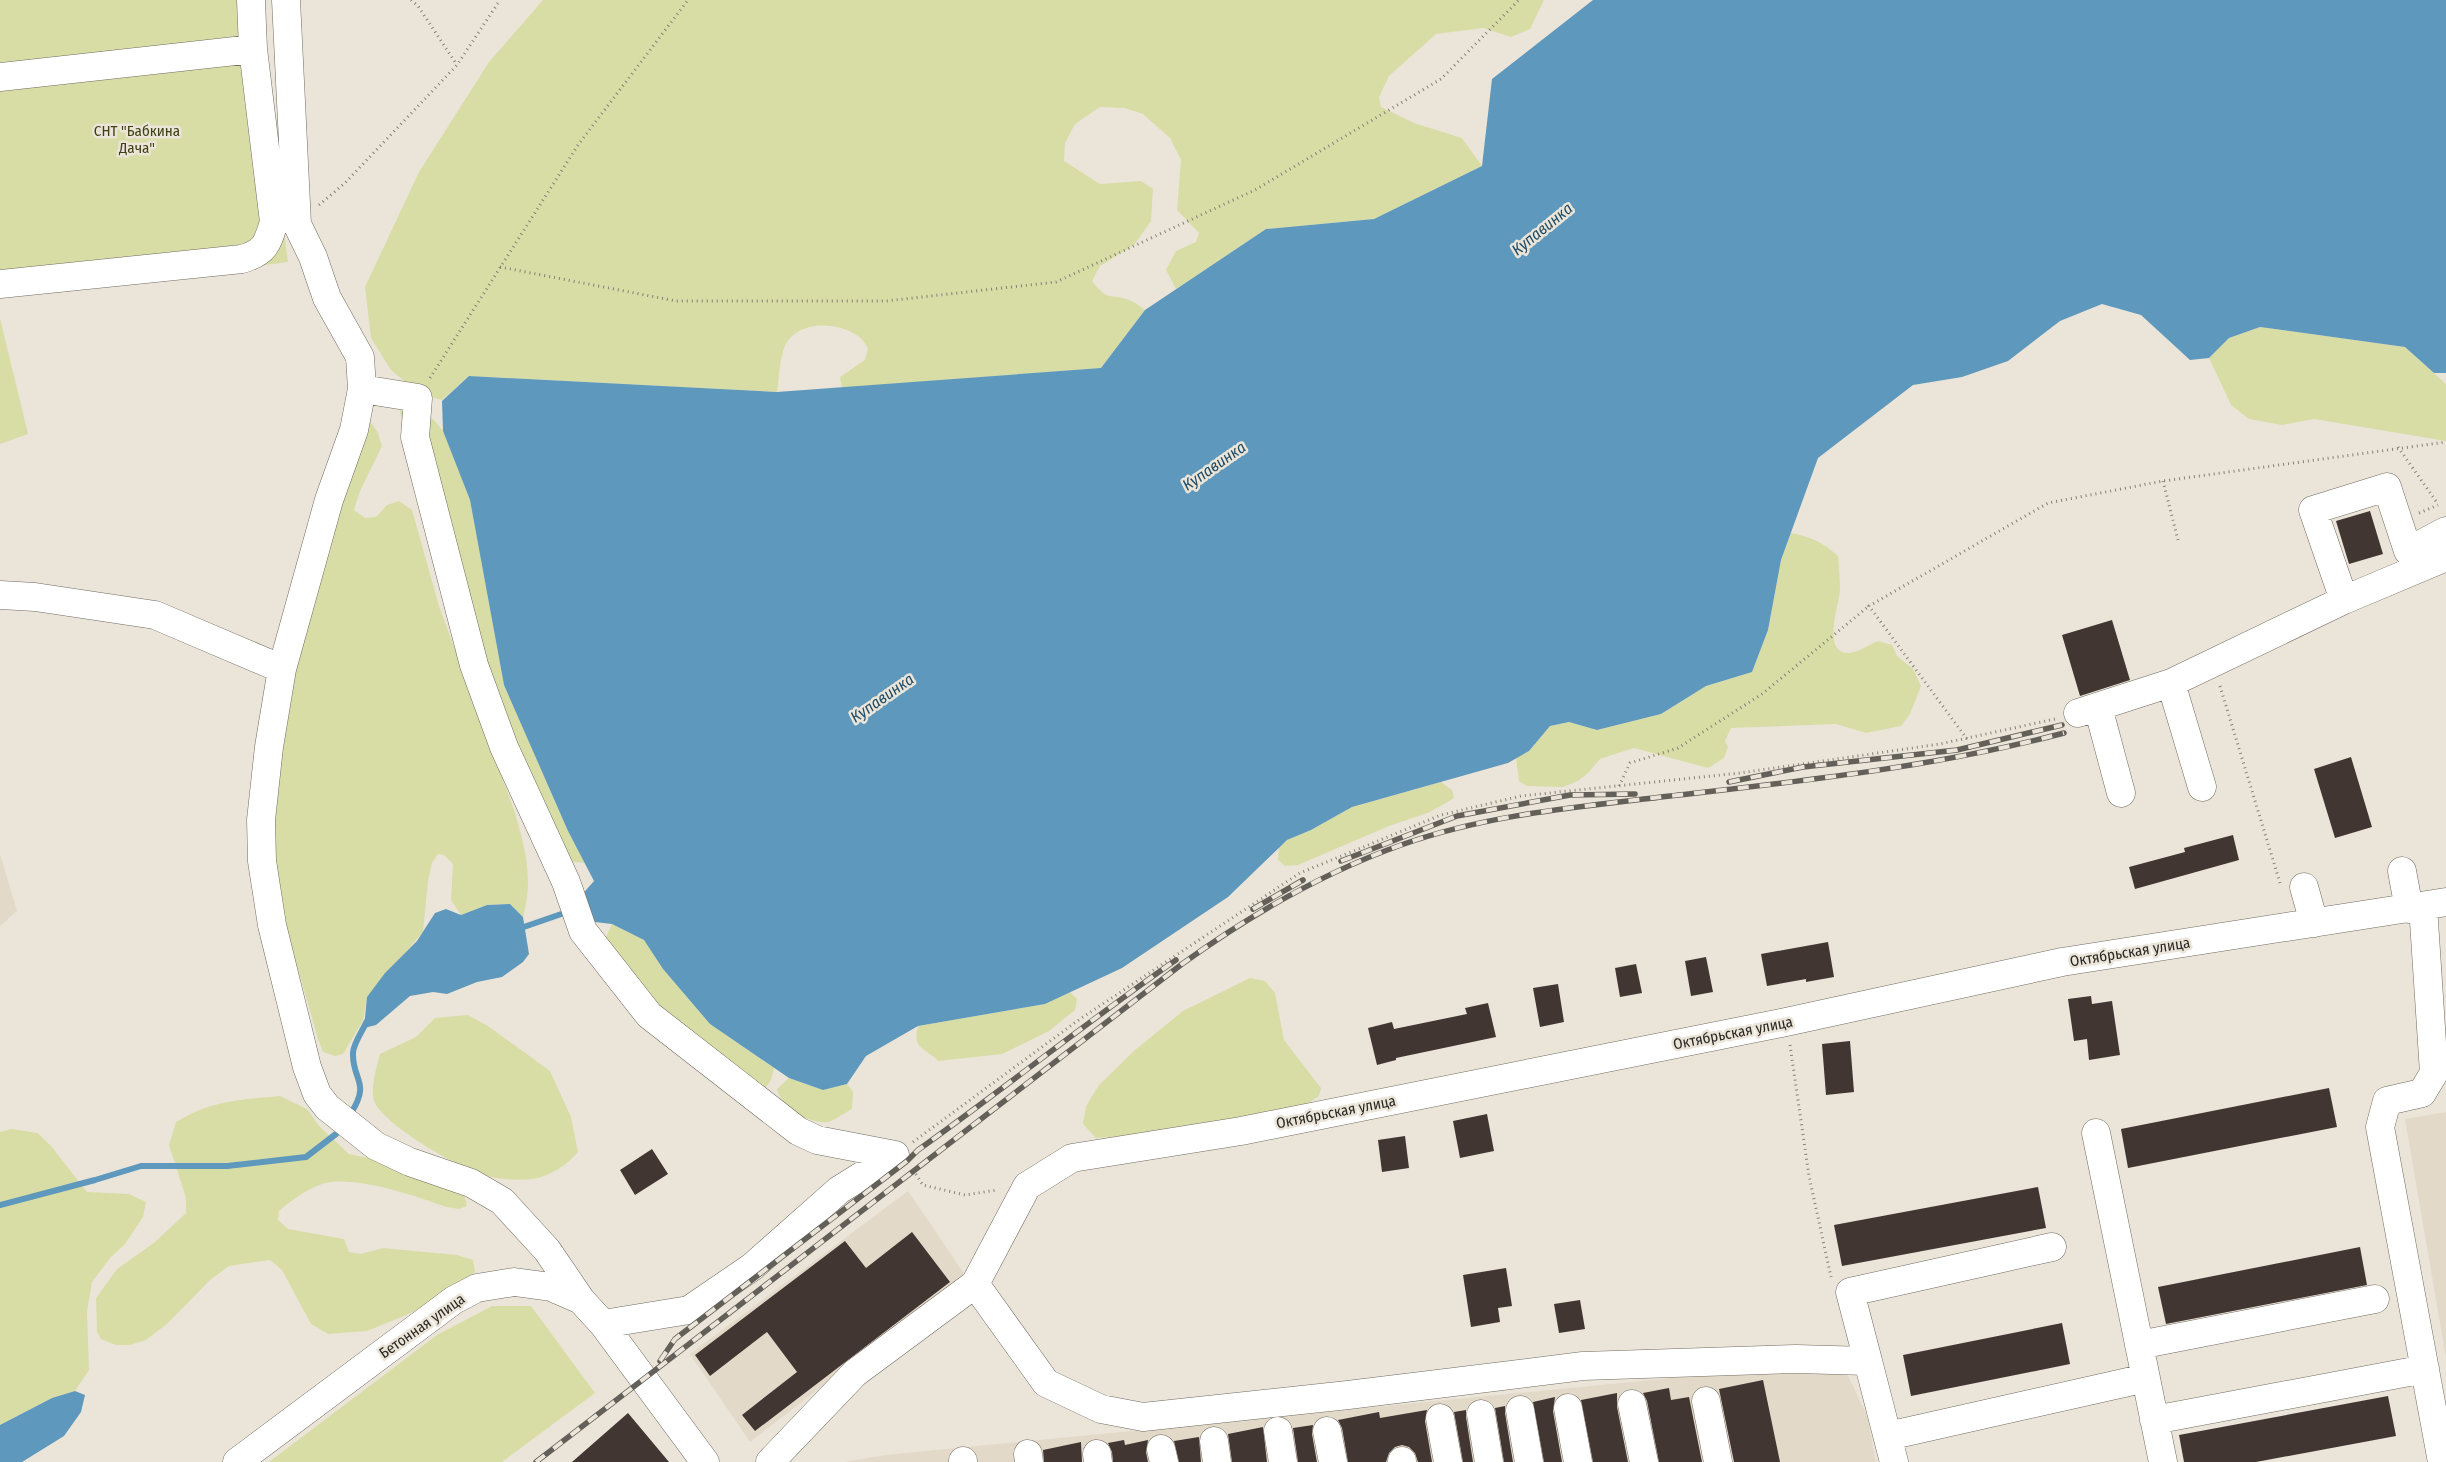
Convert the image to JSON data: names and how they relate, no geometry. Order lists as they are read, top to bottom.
{
  "streets": {
    "street": ["Октябрьская улица", "Бетонная улица"]
  },
  "water": ["Купавинка"],
  "parks": ["СНТ \"Бабкина Дача\""]
}
